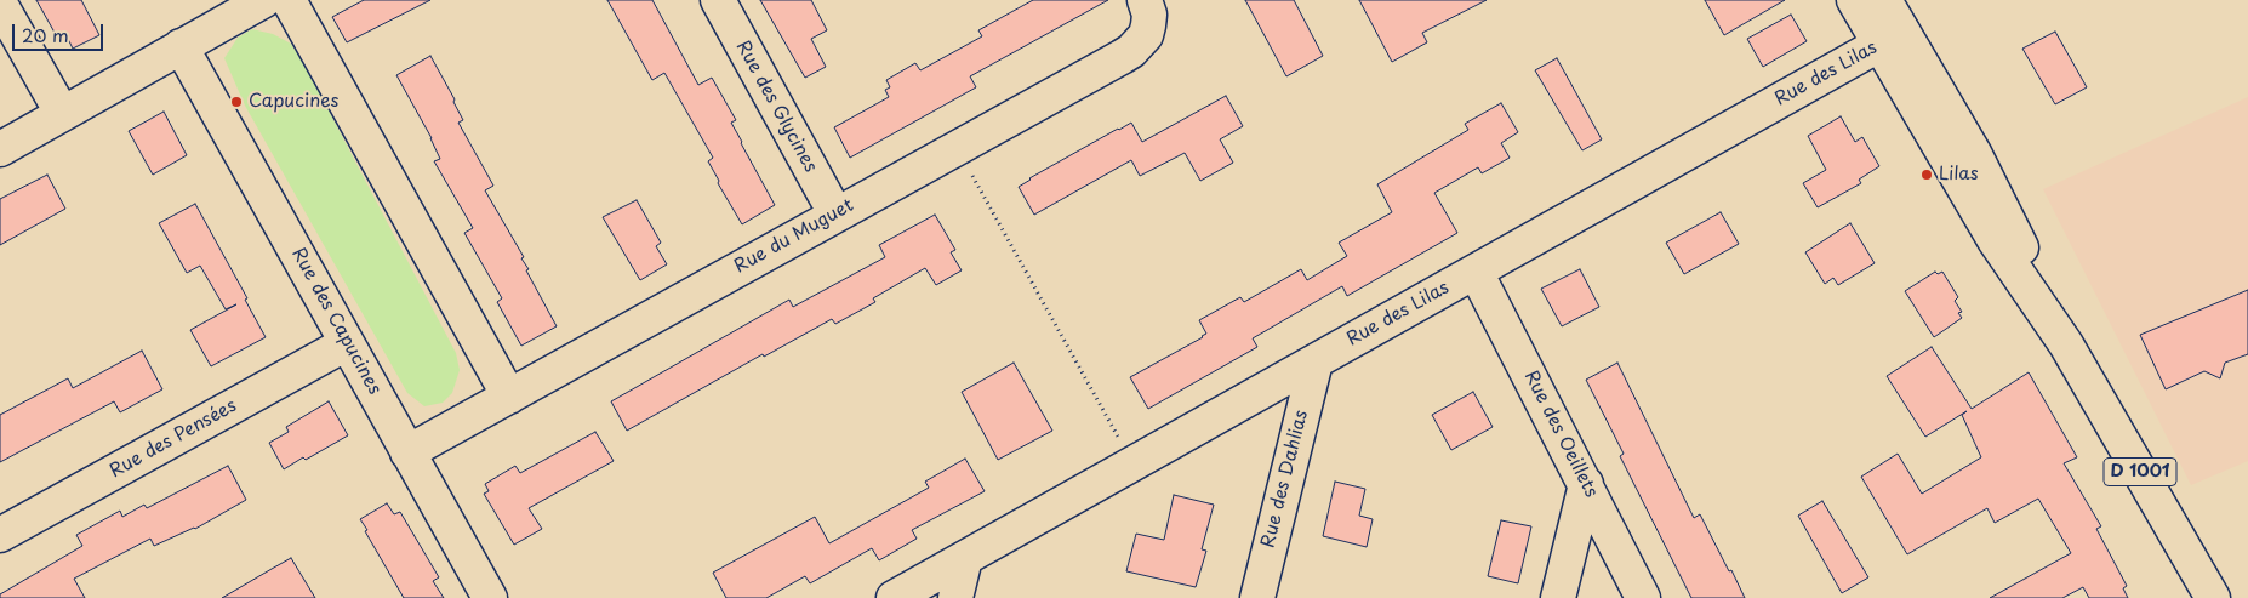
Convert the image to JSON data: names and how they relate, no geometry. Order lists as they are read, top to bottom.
{
  "streets": {
    "street": [
      "Rue des Lilas",
      "Rue des Glycines",
      "Rue du Muguet",
      "Rue des Capucines",
      "Rue des Oeillets",
      "Rue des Pensées",
      "D 1001",
      "Rue des Dahlias"
    ]
  },
  "crossings": [
    ["Rue des Lilas", "Rue des Oeillets"],
    ["Rue des Lilas", "D 1001"],
    ["Rue des Lilas", "Rue des Dahlias"],
    ["Rue des Glycines", "Rue du Muguet"],
    ["Rue du Muguet", "Rue des Capucines"],
    ["Rue des Capucines", "Rue des Pensées"]
  ],
  "places": ["Capucines", "Lilas"],
  "scale_bar": "20 m"
}
